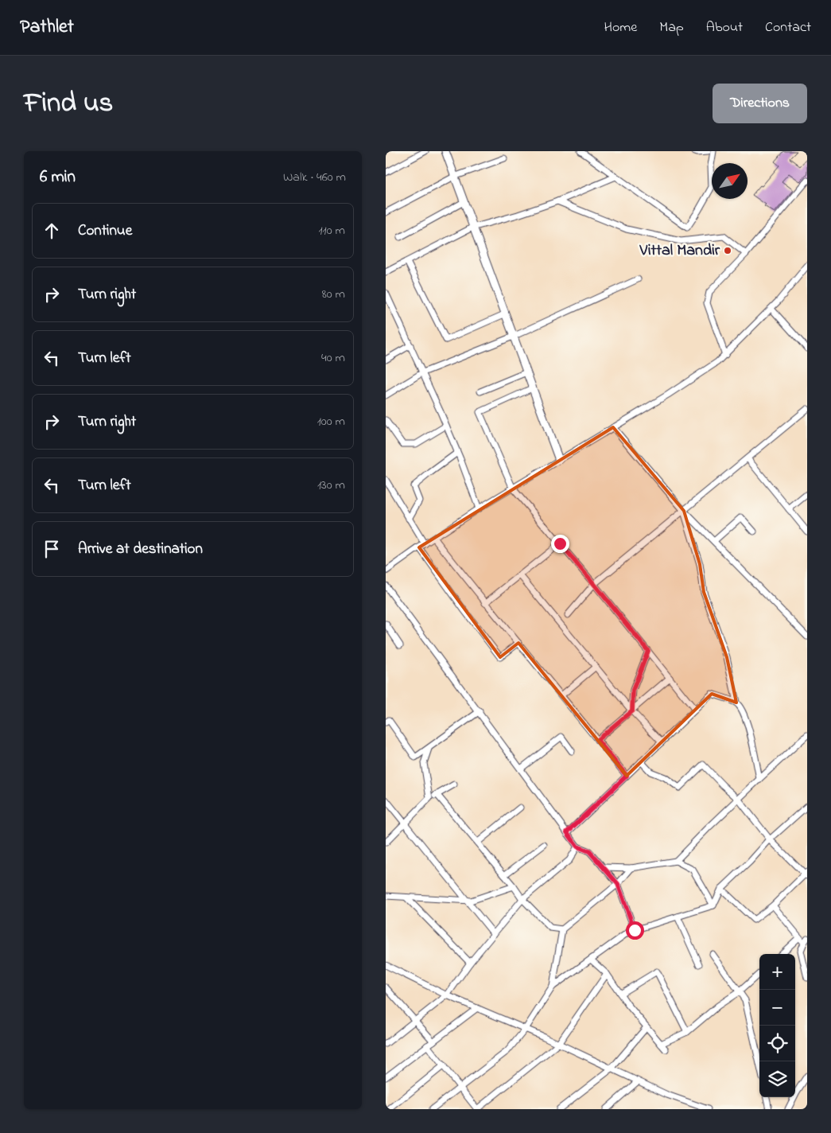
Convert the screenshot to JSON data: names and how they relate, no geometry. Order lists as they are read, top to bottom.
{
  "places": ["Vittal Mandir"],
  "north": "top right",
  "page": {
    "header": "Pathlet",
    "nav": [
      "Home",
      "Map",
      "About",
      "Contact"
    ],
    "title": "Find us",
    "buttons": "Directions",
    "heading": ["6 min", "Walk · 460 m"],
    "list": [
      ["Continue", "110 m"],
      ["Turn right", "80 m"],
      ["Turn left", "40 m"],
      ["Turn right", "100 m"],
      ["Turn left", "130 m"],
      "Arrive at destination"
    ],
    "map_buttons": ["+", "−"]
  }
}
